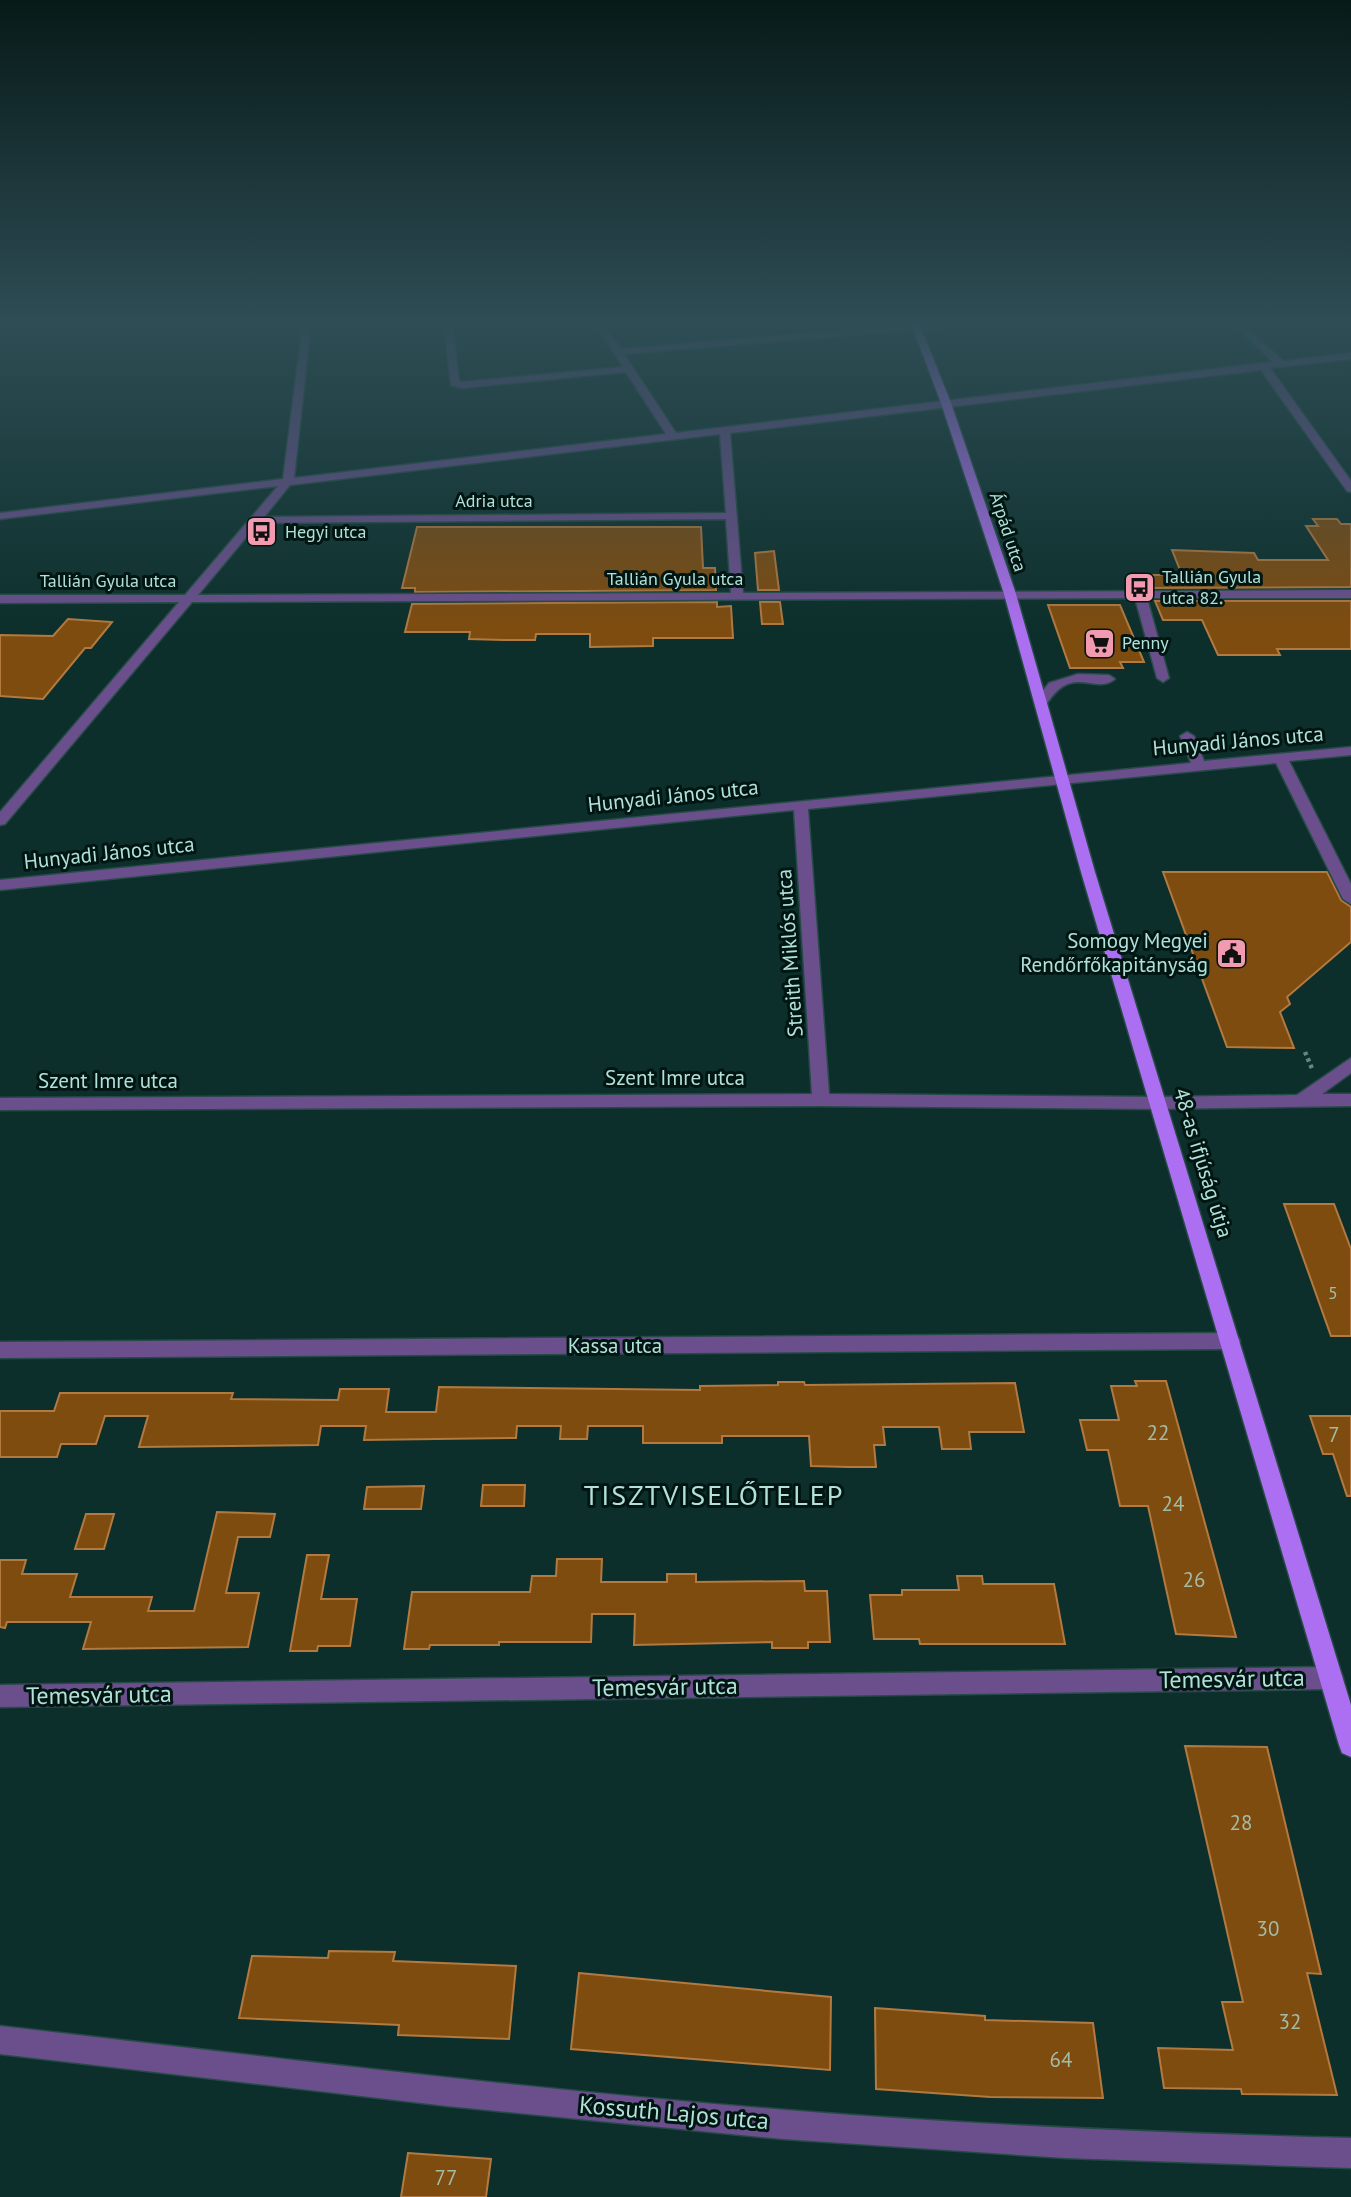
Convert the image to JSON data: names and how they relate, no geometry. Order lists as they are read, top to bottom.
{
  "streets": {
    "main road": ["Árpád utca", "48-as ifjúság útja"],
    "street": [
      "Adria utca",
      "Tallián Gyula utca",
      "Hunyadi János utca",
      "Streith Miklós utca",
      "Szent Imre utca",
      "Kassa utca",
      "Temesvár utca",
      "Kossuth Lajos utca"
    ]
  },
  "crossings": [
    ["Árpád utca", "Tallián Gyula utca"],
    ["Árpád utca", "48-as ifjúság útja"],
    ["Tallián Gyula utca", "48-as ifjúság útja"],
    ["Hunyadi János utca", "Streith Miklós utca"],
    ["Hunyadi János utca", "48-as ifjúság útja"],
    ["Streith Miklós utca", "Szent Imre utca"],
    ["Szent Imre utca", "48-as ifjúság útja"],
    ["48-as ifjúság útja", "Kassa utca"],
    ["48-as ifjúság útja", "Temesvár utca"]
  ],
  "districts": ["TISZTVISELŐTELEP"],
  "places": {
    "bus stop": ["Hegyi utca", "Tallián Gyula utca 82."],
    "supermarket": ["Penny"],
    "public building": ["Somogy Megyei Rendőrfőkapitányság"]
  },
  "house_numbers": [
    "5",
    "22",
    "7",
    "24",
    "26",
    "28",
    "30",
    "32",
    "64",
    "77"
  ]
}
